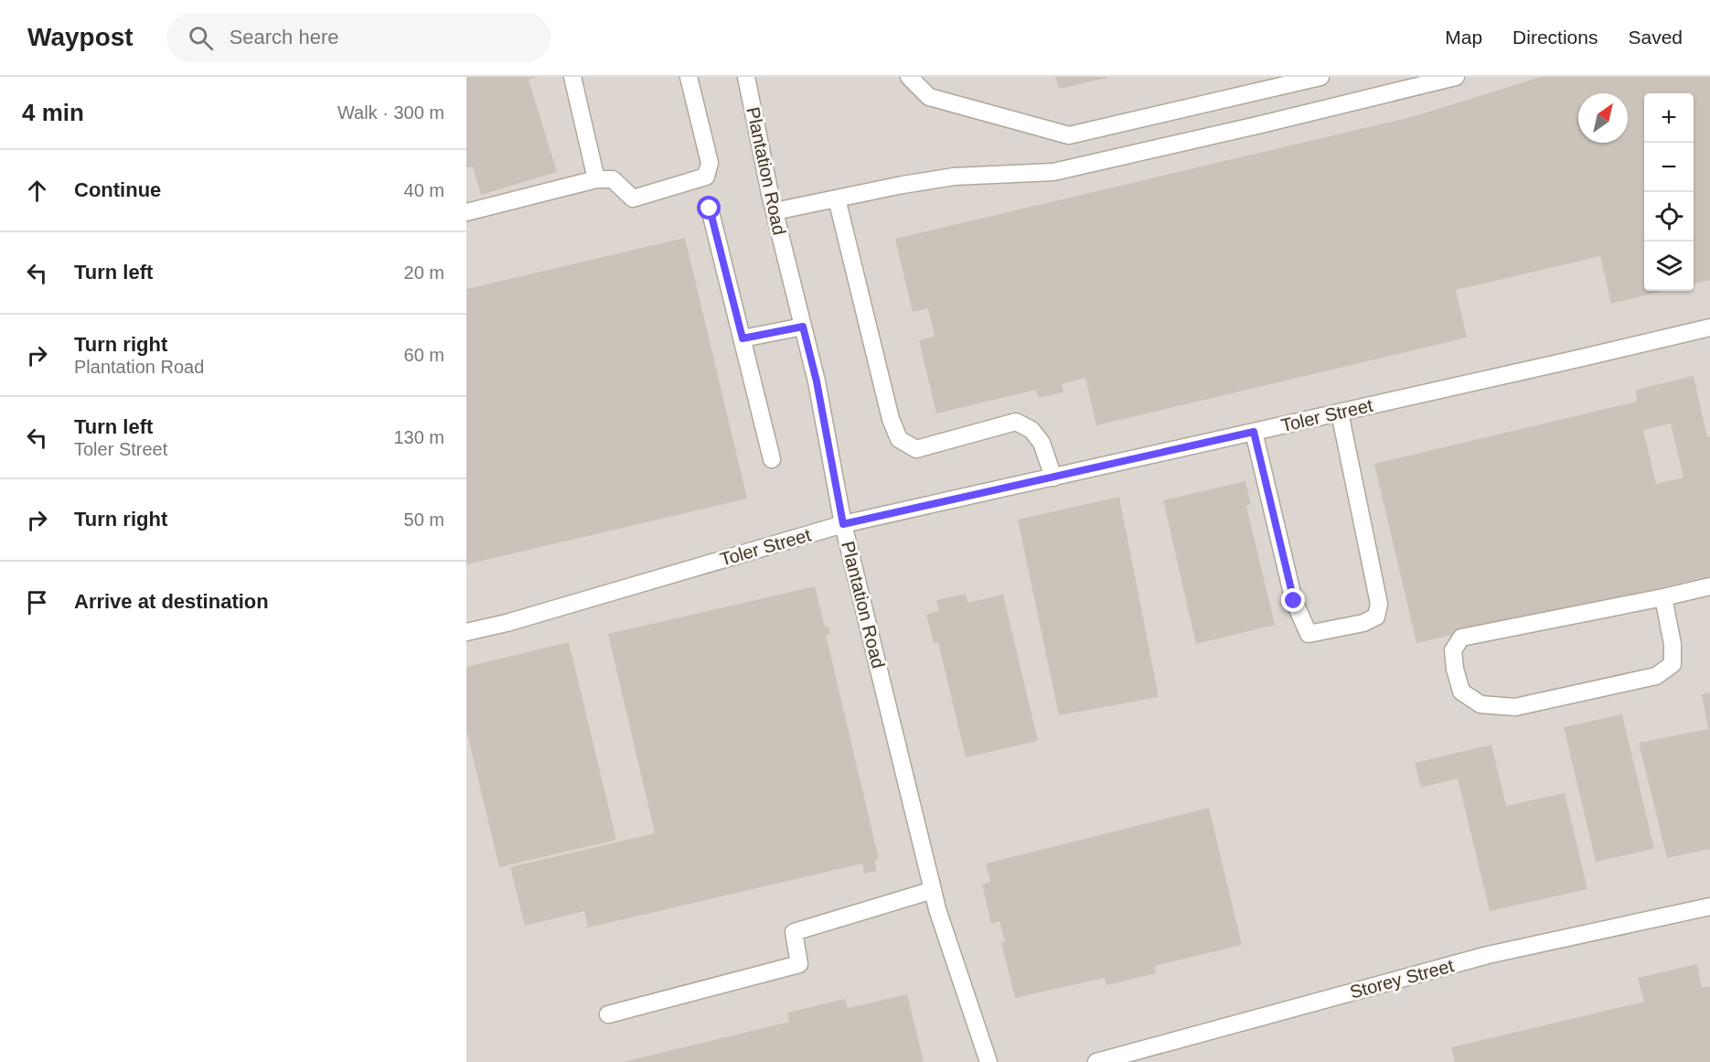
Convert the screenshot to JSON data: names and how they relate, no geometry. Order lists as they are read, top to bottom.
{
  "streets": {
    "street": ["Plantation Road", "Toler Street", "Storey Street"]
  },
  "crossings": [
    ["Plantation Road", "Toler Street"]
  ],
  "north": "top right",
  "page": {
    "header": "Waypost",
    "search": "Search here",
    "nav": ["Map", "Directions", "Saved"],
    "heading": ["4 min", "Walk · 300 m"],
    "map_buttons": ["+", "−"],
    "list": [
      ["Continue", "40 m"],
      ["Turn left", "20 m"],
      ["Turn right", "Plantation Road", "60 m"],
      ["Turn left", "Toler Street", "130 m"],
      ["Turn right", "50 m"],
      "Arrive at destination"
    ]
  }
}
